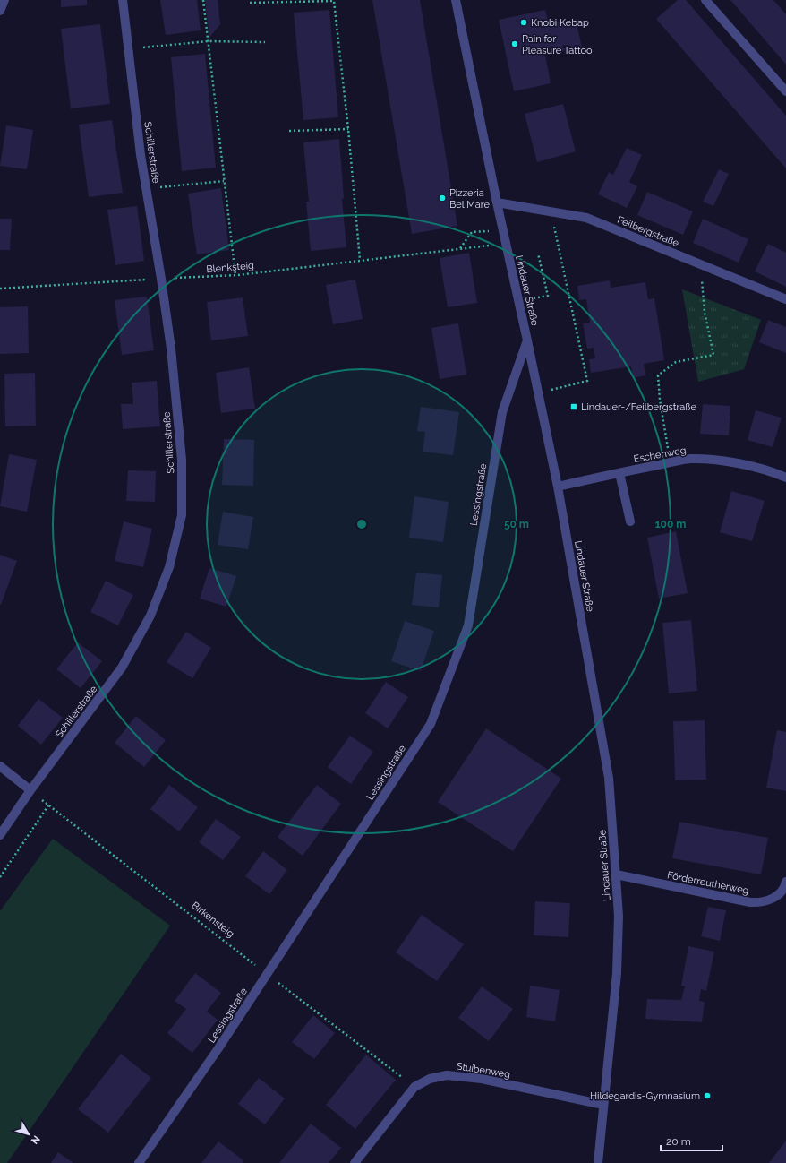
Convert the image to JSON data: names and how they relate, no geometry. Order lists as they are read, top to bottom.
{
  "streets": {
    "street": [
      "Schillerstraße",
      "Feilbergstraße",
      "Lindauer Straße",
      "Eschenweg",
      "Lessingstraße",
      "Förderreutherweg",
      "Stuibenweg"
    ],
    "path": ["Blenksteig", "Birkensteig"]
  },
  "crossings": [
    ["Schillerstraße", "Blenksteig"],
    ["Schillerstraße", "Birkensteig"],
    ["Feilbergstraße", "Lindauer Straße"],
    ["Lindauer Straße", "Eschenweg"],
    ["Lindauer Straße", "Lessingstraße"],
    ["Lindauer Straße", "Förderreutherweg"],
    ["Lindauer Straße", "Stuibenweg"],
    ["Lessingstraße", "Birkensteig"],
    ["Birkensteig", "Stuibenweg"]
  ],
  "places": {
    "other": [
      "Knobi Kebap",
      "Pain for Pleasure Tattoo",
      "Pizzeria Bel Mare",
      "Hildegardis-Gymnasium"
    ],
    "transit": ["Lindauer-/Feilbergstraße"]
  },
  "scale_bar": "20 m",
  "north": "bottom right",
  "rings": ["50 m", "100 m"]
}
